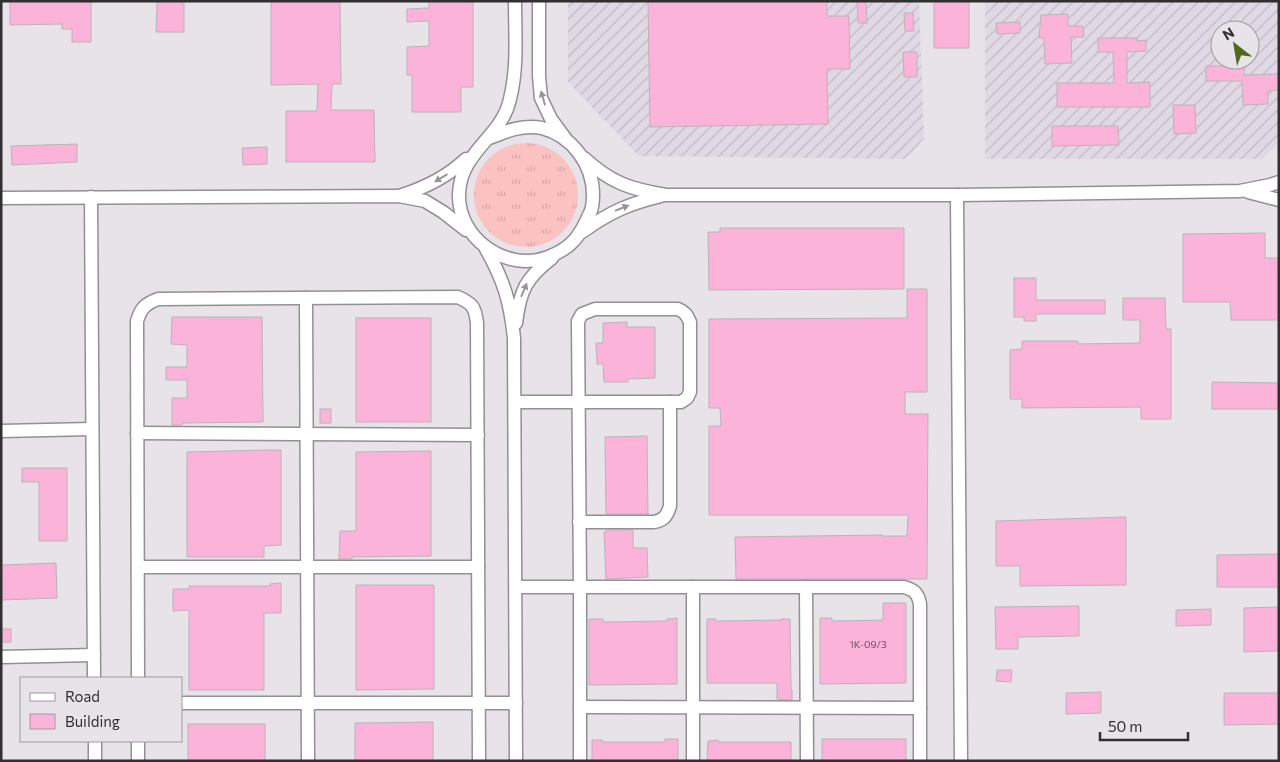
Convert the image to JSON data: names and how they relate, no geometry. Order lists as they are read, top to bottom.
{
  "house_numbers": ["1K-09/3"],
  "legend": ["Road", "Building"],
  "scale_bar": "50 m",
  "north": "top left"
}
